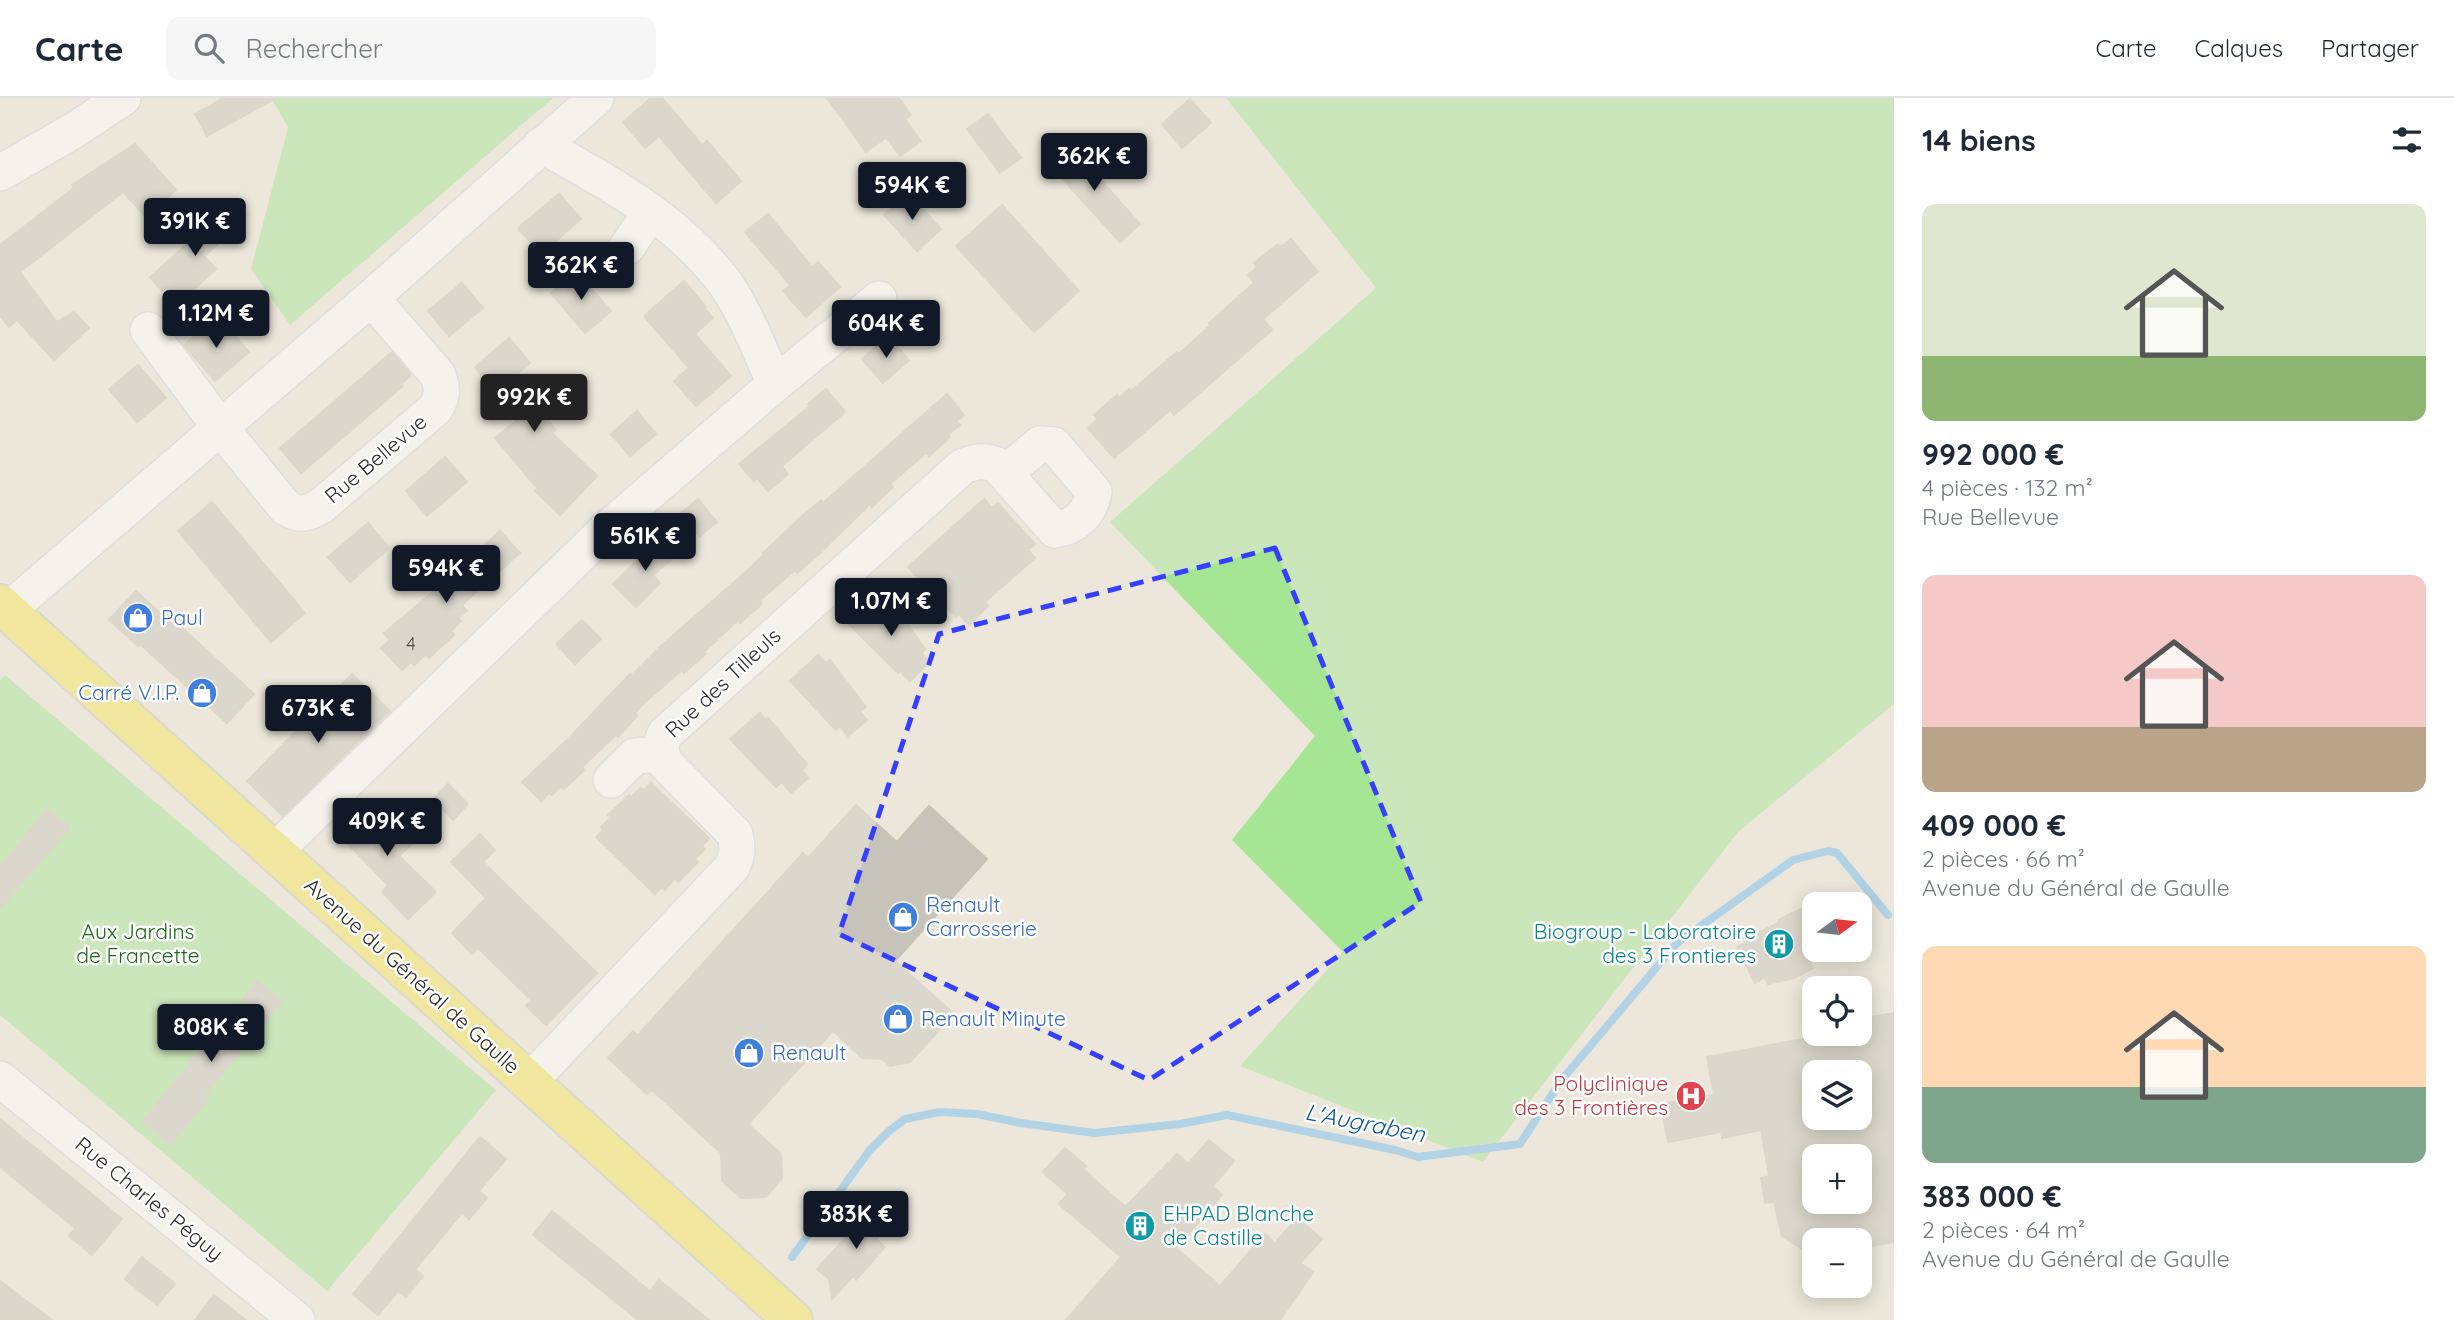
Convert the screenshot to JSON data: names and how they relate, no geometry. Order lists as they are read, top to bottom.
{
  "streets": {
    "main road": ["Avenue du Général de Gaulle"],
    "street": ["Rue Bellevue", "Rue des Tilleuls", "Rue Charles Péguy"]
  },
  "crossings": [
    ["Rue des Tilleuls", "Avenue du Général de Gaulle"]
  ],
  "water": ["L'Augraben"],
  "parks": ["Aux Jardins de Francette"],
  "places": {
    "shop": [
      "Paul",
      "Carré V.I.P.",
      "Renault Carrosserie",
      "Renault Minute",
      "Renault"
    ],
    "building": ["Biogroup - Laboratoire des 3 Frontieres", "EHPAD Blanche de Castille"],
    "hospital": ["Polyclinique des 3 Frontières"]
  },
  "house_numbers": ["4"],
  "north": "right",
  "page": {
    "header": "Carte",
    "search": "Rechercher",
    "nav": ["Carte", "Calques", "Partager"],
    "heading": "14 biens",
    "price": [
      "362K €",
      "594K €",
      "391K €",
      "362K €",
      "1.12M €",
      "604K €",
      "992K €",
      "561K €",
      "594K €",
      "1.07M €",
      "673K €",
      "409K €",
      "808K €",
      "383K €"
    ],
    "list": [
      {
        "name": "992 000 €",
        "note": "4 pièces · 132 m² · Rue Bellevue"
      },
      {
        "name": "409 000 €",
        "note": "2 pièces · 66 m² · Avenue du Général de Gaulle"
      },
      {
        "name": "383 000 €",
        "note": "2 pièces · 64 m² · Avenue du Général de Gaulle"
      }
    ],
    "map_buttons": ["+", "−"]
  }
}
